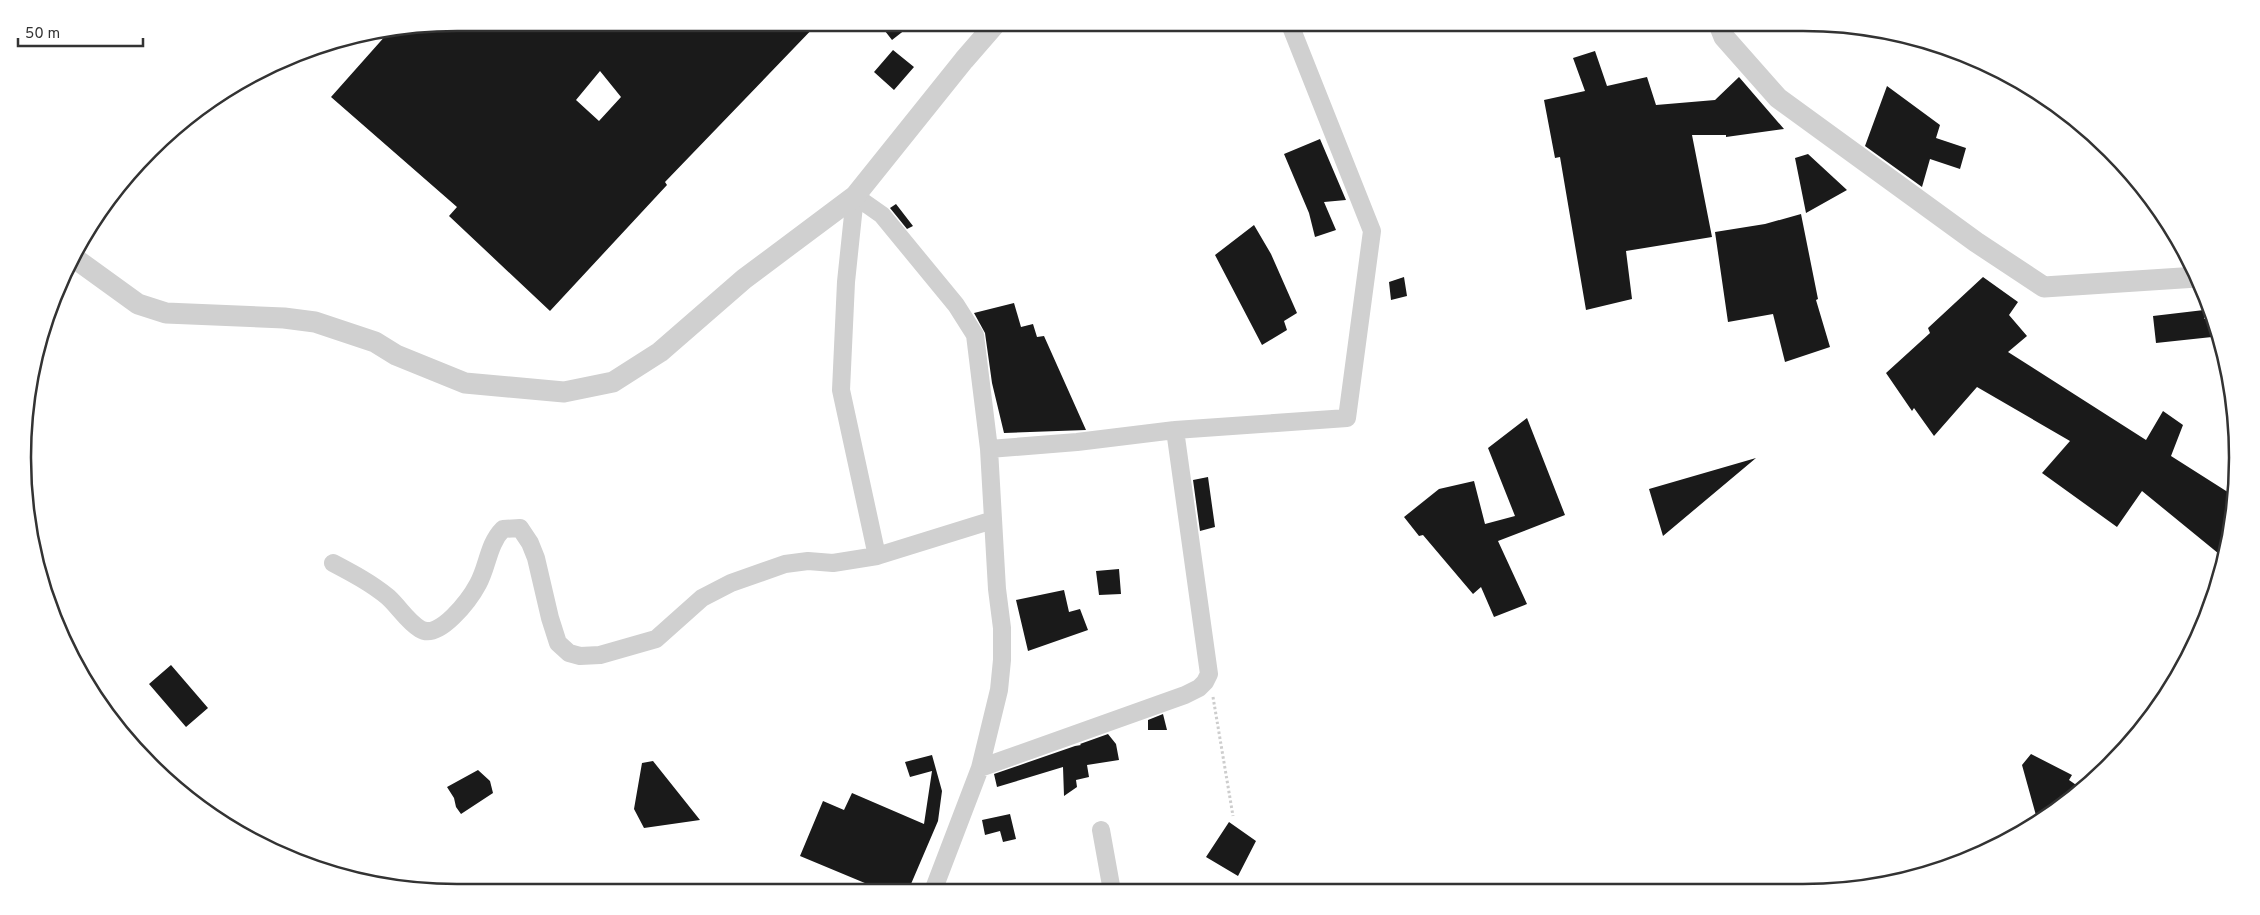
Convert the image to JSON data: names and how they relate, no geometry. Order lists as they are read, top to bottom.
{
  "scale_bar": "50 m"
}
